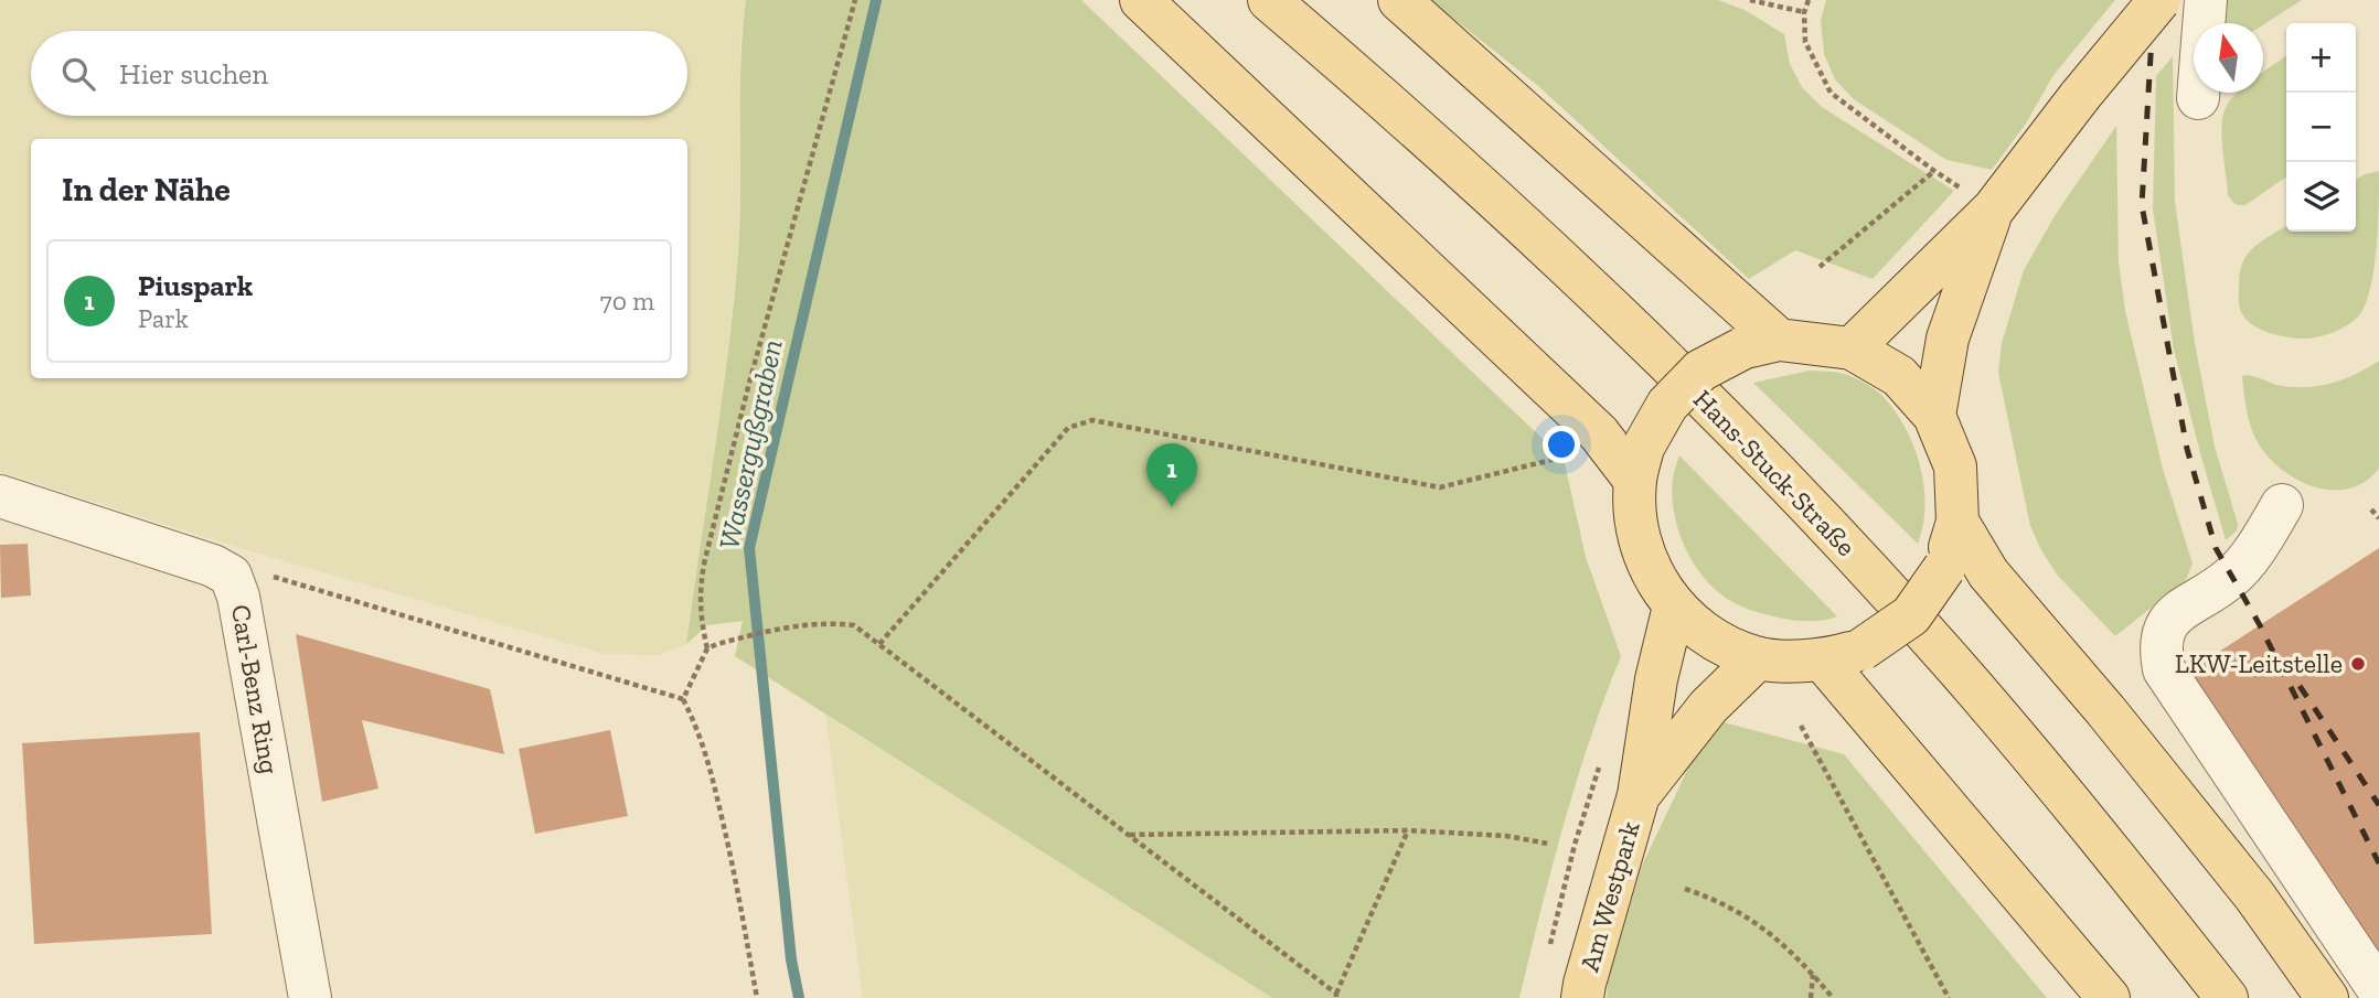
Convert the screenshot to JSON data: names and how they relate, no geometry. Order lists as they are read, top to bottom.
{
  "streets": {
    "main road": ["Hans-Stuck-Straße", "Am Westpark"],
    "street": ["Carl-Benz Ring"]
  },
  "water": ["Wassergußgraben"],
  "places": ["LKW-Leitstelle"],
  "north": "top",
  "page": {
    "map_buttons": ["+", "−"],
    "search": "Hier suchen",
    "heading": "In der Nähe",
    "list": [
      {
        "mark": "1",
        "name": "Piuspark",
        "note": "Park",
        "value": "70 m"
      }
    ],
    "pins": "1"
  }
}
